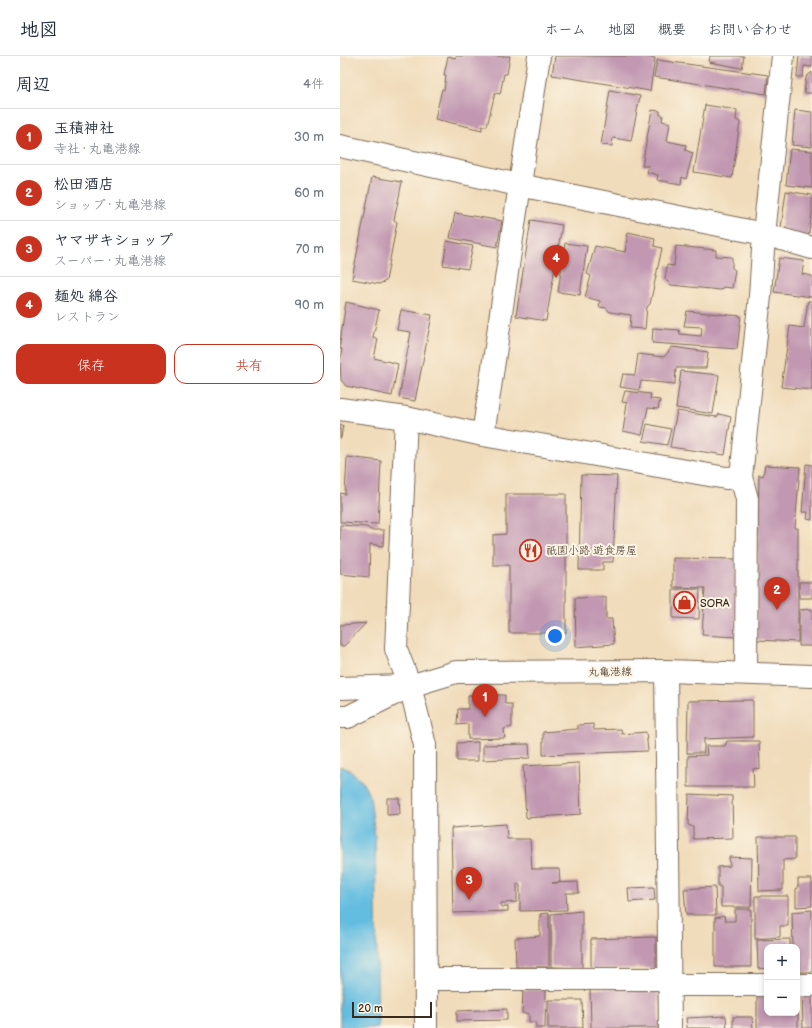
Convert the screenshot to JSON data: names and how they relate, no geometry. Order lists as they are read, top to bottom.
{
  "streets": {
    "street": ["丸亀港線"]
  },
  "places": {
    "restaurant": ["祇園小路 遊食房屋"],
    "shop": ["SORA"]
  },
  "scale_bar": "20 m",
  "page": {
    "header": "地図",
    "nav": [
      "ホーム",
      "地図",
      "概要",
      "お問い合わせ"
    ],
    "heading": ["周辺", "4件"],
    "list": [
      {
        "mark": "1",
        "name": "玉積神社",
        "note": "寺社 · 丸亀港線",
        "value": "30 m"
      },
      {
        "mark": "2",
        "name": "松田酒店",
        "note": "ショップ · 丸亀港線",
        "value": "60 m"
      },
      {
        "mark": "3",
        "name": "ヤマザキショップ",
        "note": "スーパー · 丸亀港線",
        "value": "70 m"
      },
      {
        "mark": "4",
        "name": "麺処 綿谷",
        "note": "レストラン",
        "value": "90 m"
      }
    ],
    "pins": [
      "4",
      "2",
      "1",
      "3"
    ],
    "buttons": ["保存", "共有"],
    "map_buttons": ["+", "−"],
    "scale": "20 m"
  }
}
